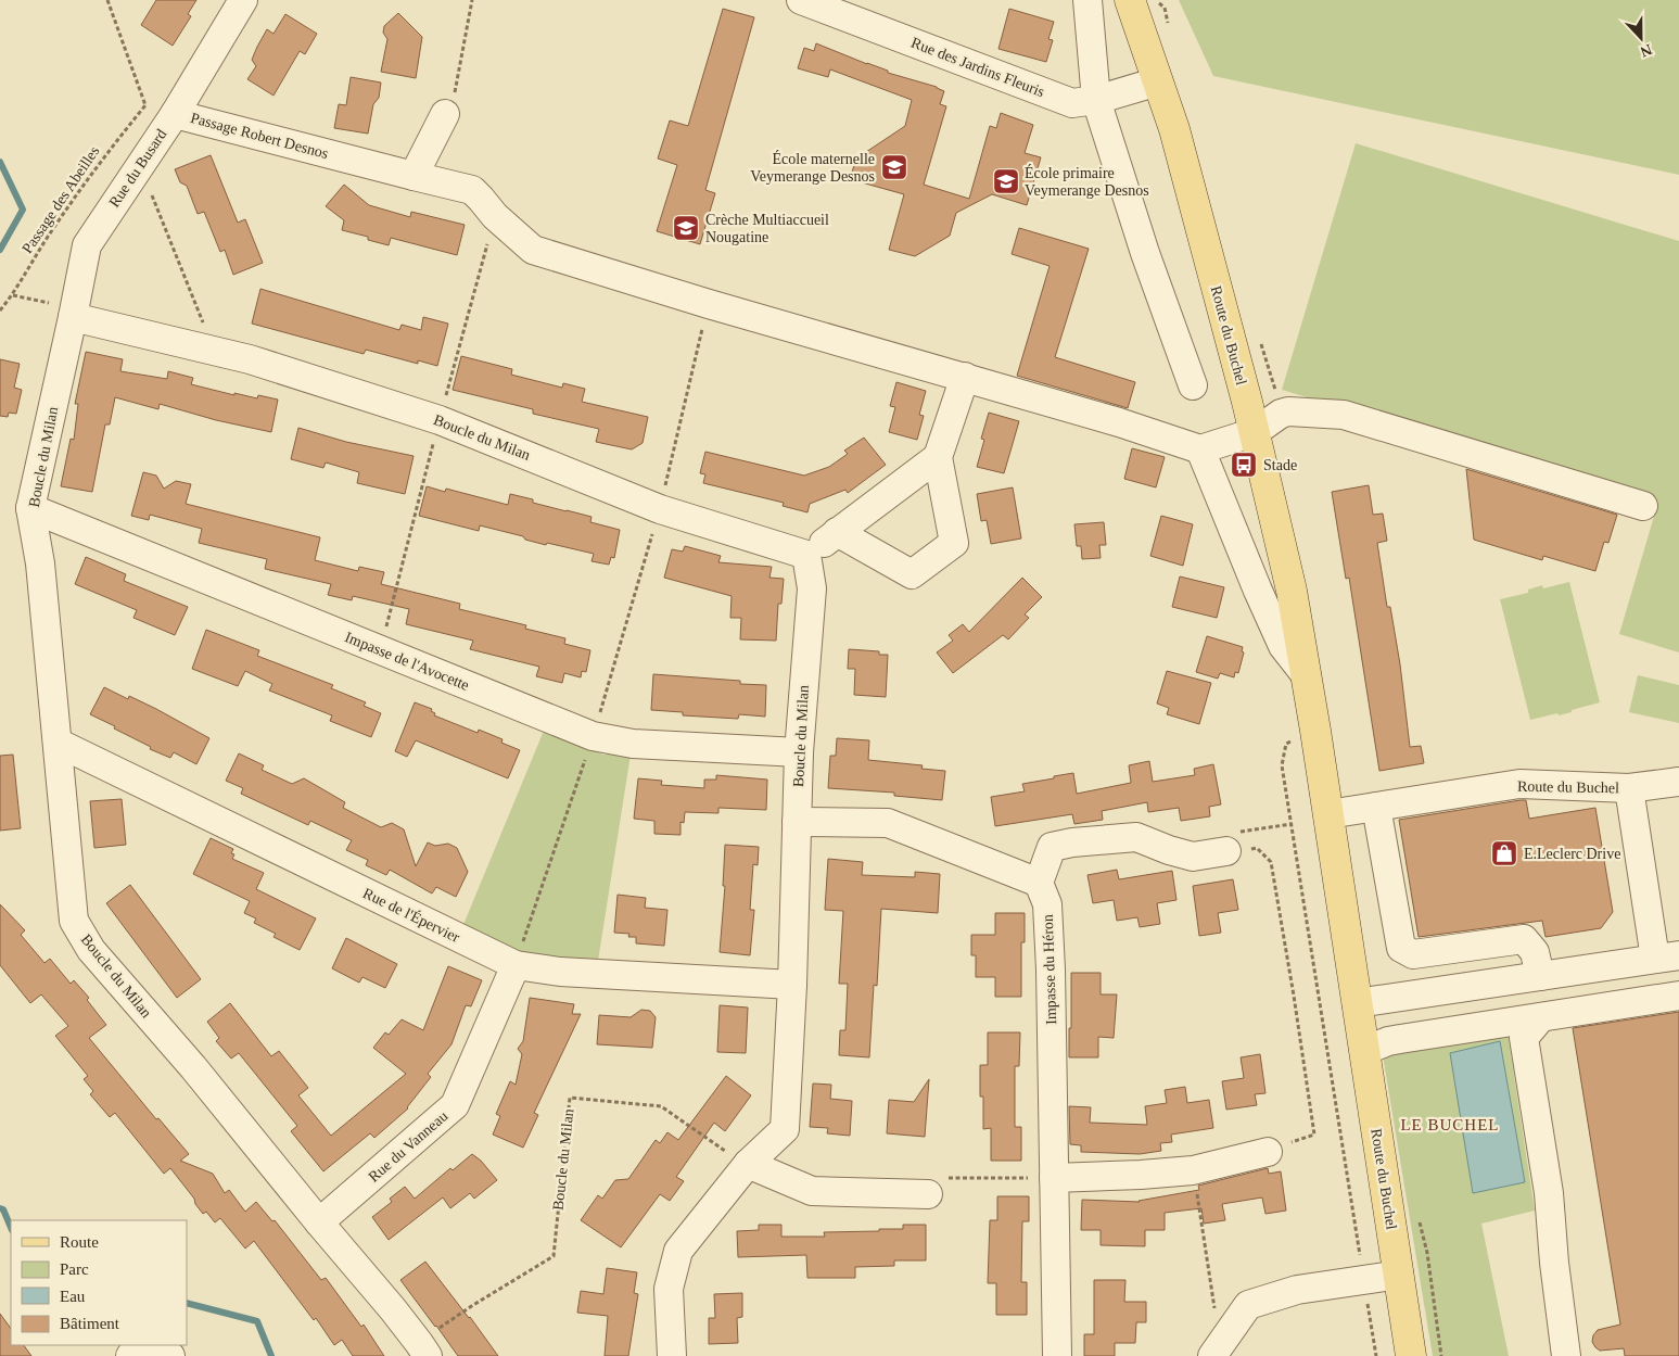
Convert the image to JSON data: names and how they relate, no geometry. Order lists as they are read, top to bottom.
{
  "streets": {
    "main road": ["Route du Buchel"],
    "street": [
      "Rue des Jardins Fleuris",
      "Passage Robert Desnos",
      "Rue du Busard",
      "Boucle du Milan",
      "Impasse de l'Avocette",
      "Rue de l'Épervier",
      "Impasse du Héron",
      "Rue du Vanneau"
    ],
    "path": ["Passage des Abeilles"]
  },
  "crossings": [
    ["Rue des Jardins Fleuris", "Route du Buchel"],
    ["Passage Robert Desnos", "Rue du Busard"],
    ["Passage Robert Desnos", "Passage des Abeilles"],
    ["Passage Robert Desnos", "Route du Buchel"],
    ["Rue du Busard", "Boucle du Milan"],
    ["Boucle du Milan", "Impasse de l'Avocette"],
    ["Boucle du Milan", "Rue de l'Épervier"],
    ["Boucle du Milan", "Rue du Vanneau"],
    ["Rue de l'Épervier", "Rue du Vanneau"]
  ],
  "districts": ["LE BUCHEL"],
  "places": {
    "school or university": ["École maternelle Veymerange Desnos", "École primaire Veymerange Desnos", "Crèche Multiaccueil Nougatine"],
    "bus stop": ["Stade"],
    "shop": ["E.Leclerc Drive"]
  },
  "legend": [
    "Route",
    "Parc",
    "Eau",
    "Bâtiment"
  ],
  "north": "bottom"
}
